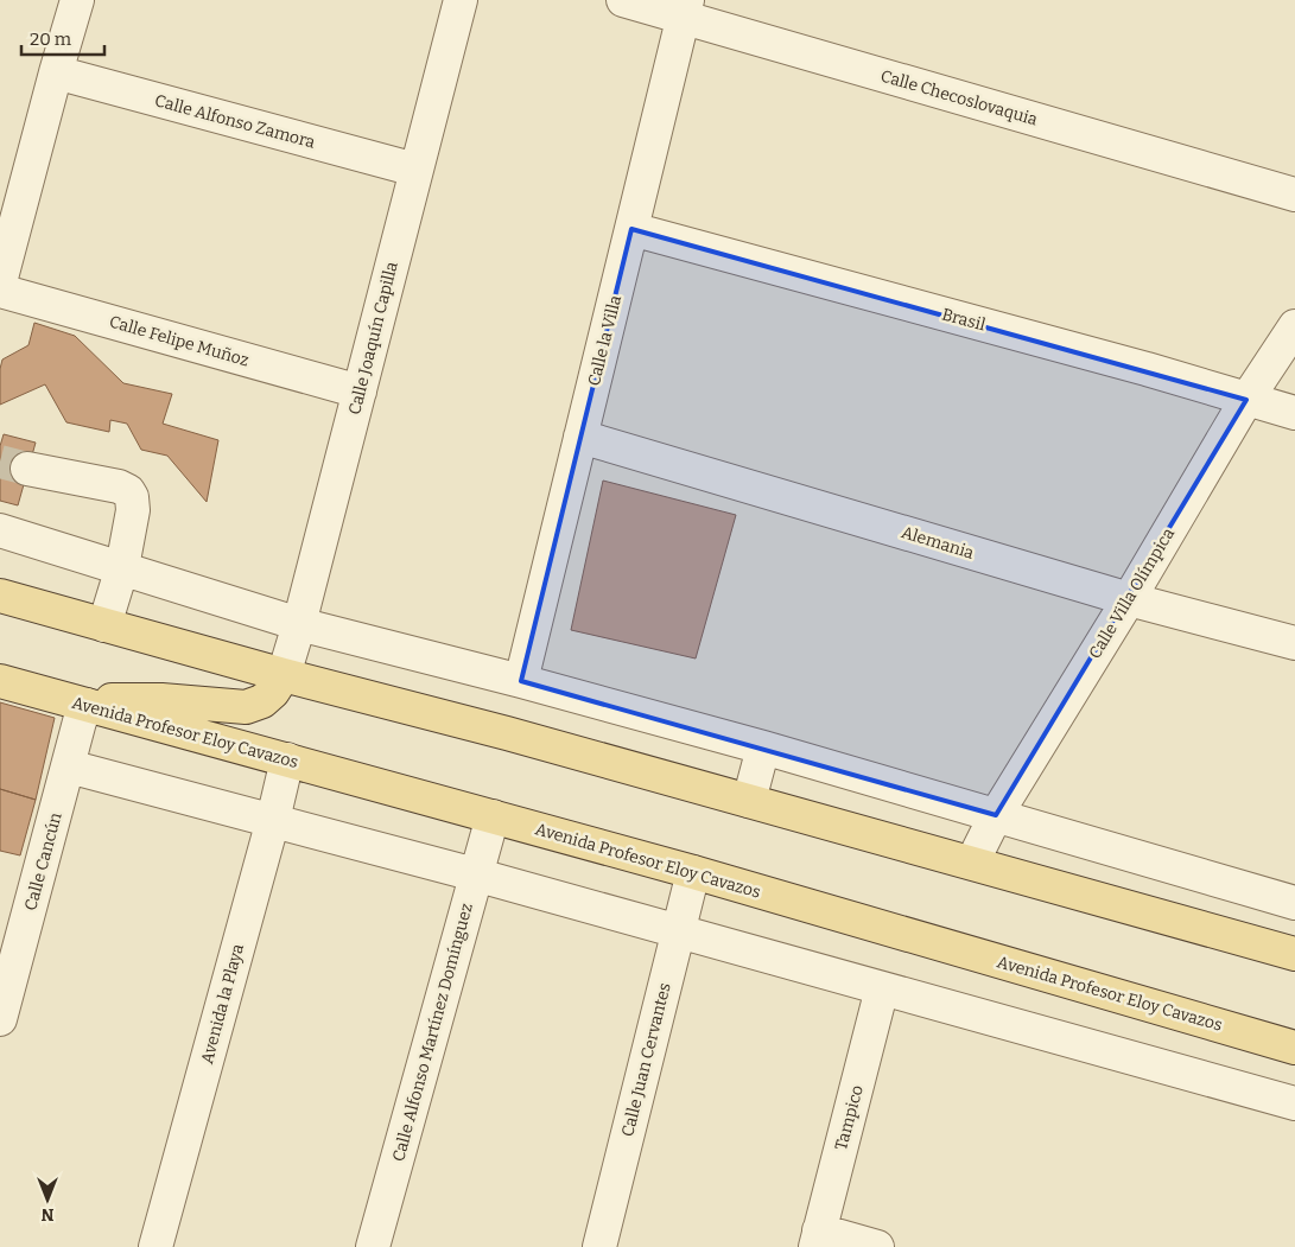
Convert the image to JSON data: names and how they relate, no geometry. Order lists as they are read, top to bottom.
{
  "streets": {
    "main road": ["Avenida Profesor Eloy Cavazos"],
    "street": [
      "Calle Checoslovaquia",
      "Calle Alfonso Zamora",
      "Brasil",
      "Calle Joaquín Capilla",
      "Calle Felipe Muñoz",
      "Calle la Villa",
      "Alemania",
      "Calle Villa Olímpica",
      "Calle Cancún",
      "Avenida la Playa",
      "Calle Alfonso Martínez Domínguez",
      "Calle Juan Cervantes",
      "Tampico"
    ]
  },
  "crossings": [
    ["Calle Checoslovaquia", "Calle la Villa"],
    ["Calle Alfonso Zamora", "Calle Joaquín Capilla"],
    ["Brasil", "Calle la Villa"],
    ["Brasil", "Calle Villa Olímpica"],
    ["Calle Joaquín Capilla", "Calle Felipe Muñoz"],
    ["Calle la Villa", "Alemania"],
    ["Alemania", "Calle Villa Olímpica"],
    ["Avenida Profesor Eloy Cavazos", "Calle Cancún"],
    ["Avenida Profesor Eloy Cavazos", "Avenida la Playa"],
    ["Avenida Profesor Eloy Cavazos", "Calle Alfonso Martínez Domínguez"],
    ["Avenida Profesor Eloy Cavazos", "Calle Juan Cervantes"]
  ],
  "scale_bar": "20 m",
  "north": "bottom"
}
